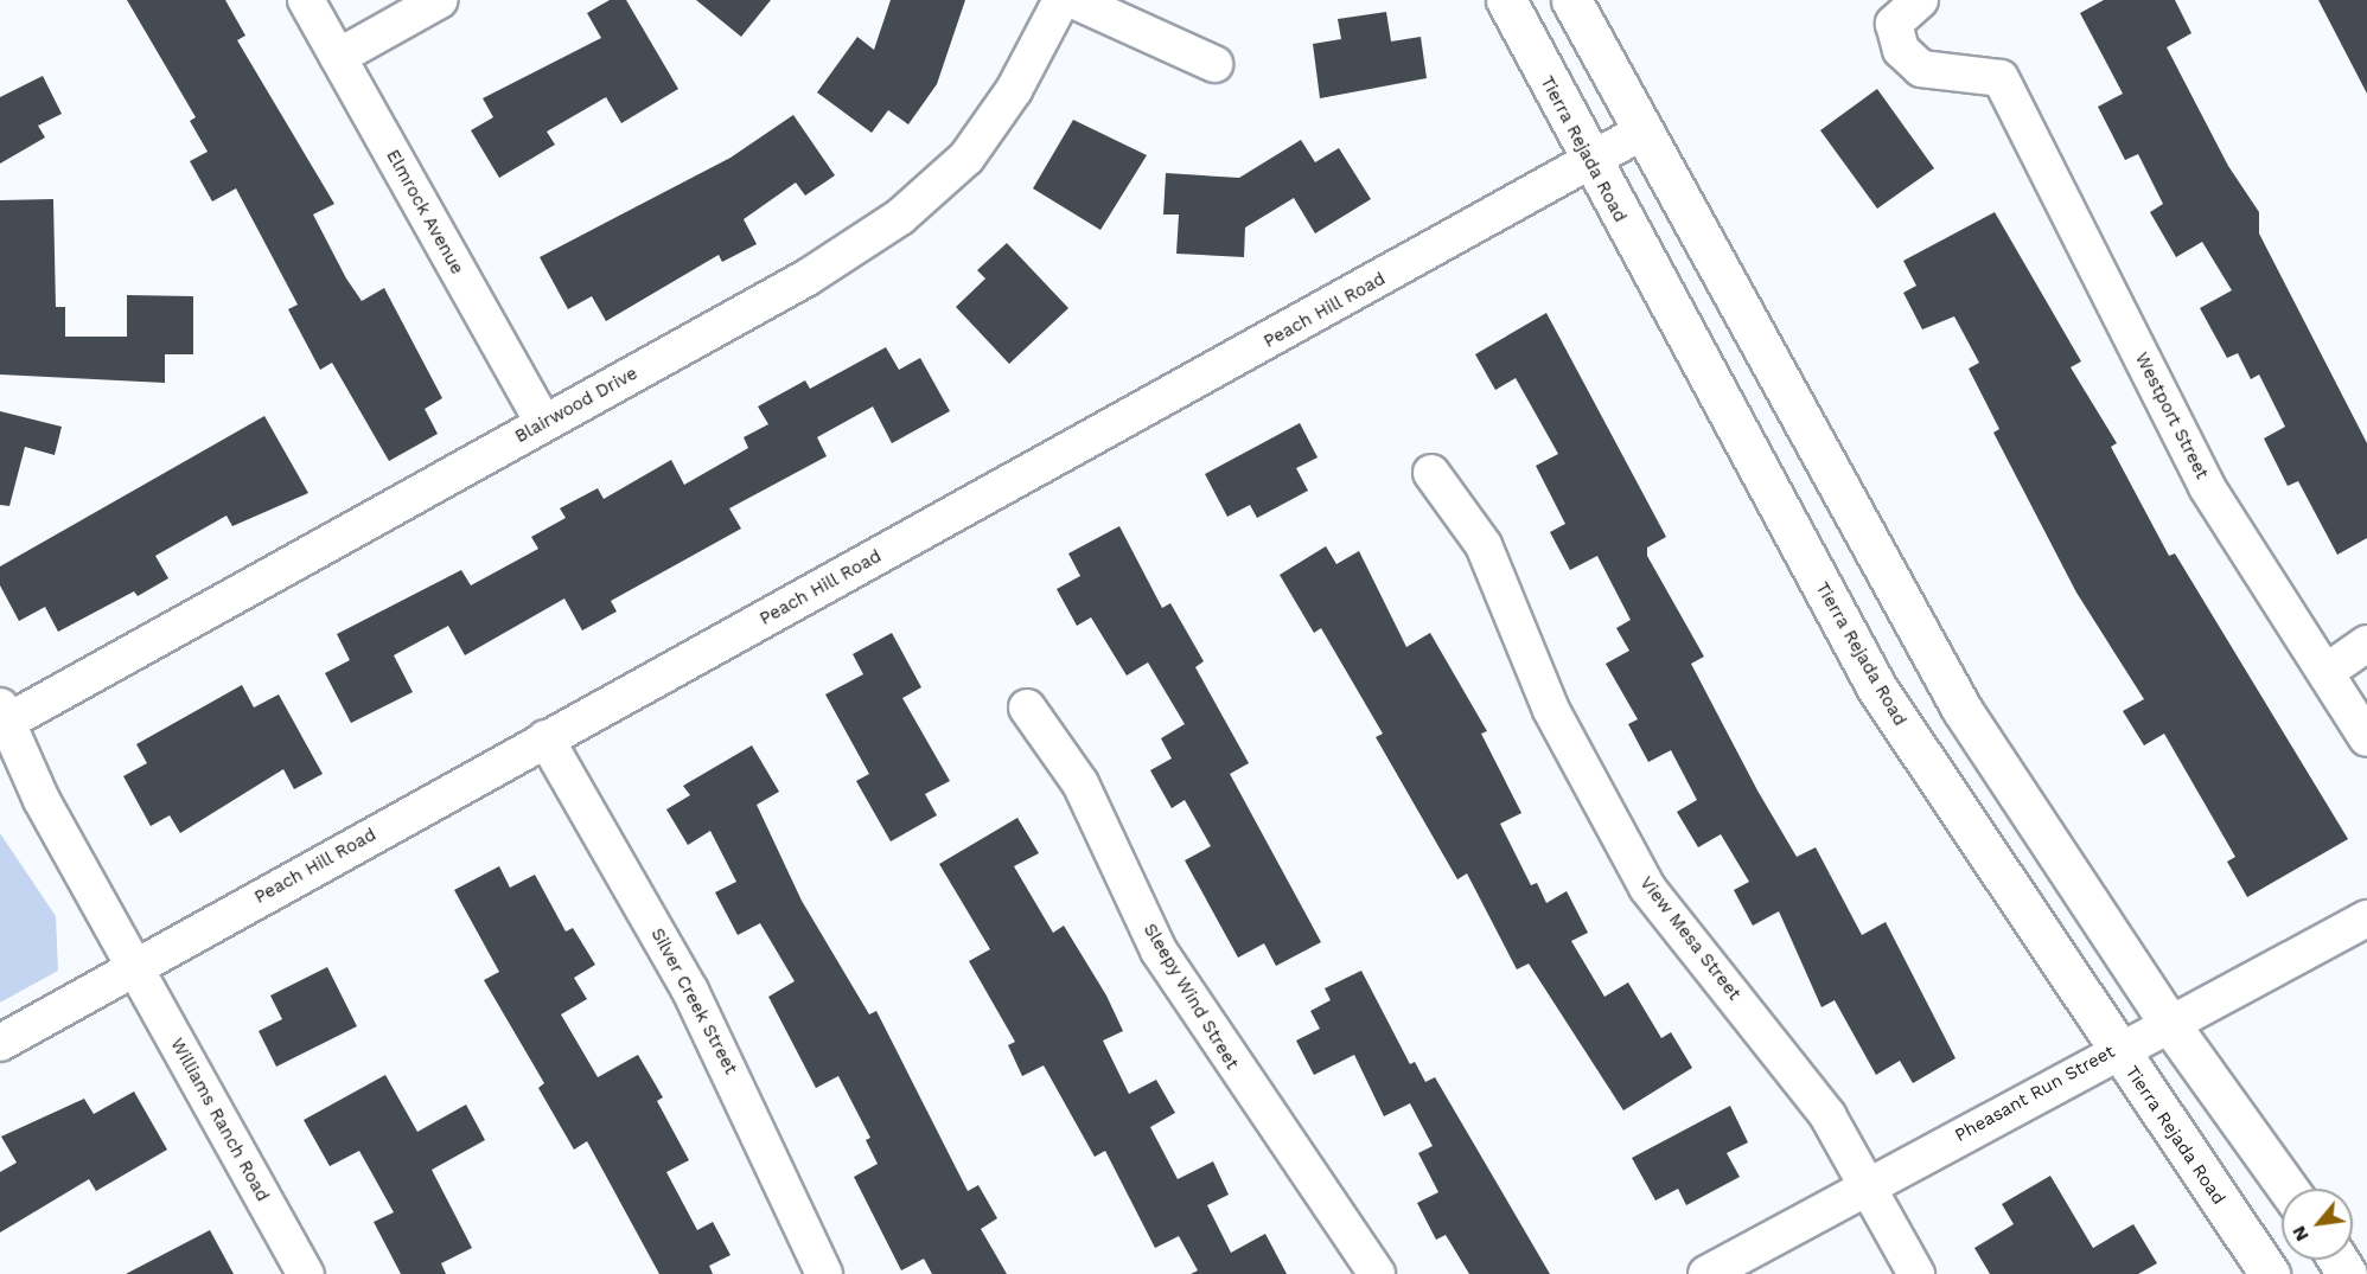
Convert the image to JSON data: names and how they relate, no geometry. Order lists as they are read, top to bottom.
{
  "streets": {
    "main road": ["Tierra Rejada Road"],
    "street": [
      "Elmrock Avenue",
      "Peach Hill Road",
      "Blairwood Drive",
      "Westport Street",
      "View Mesa Street",
      "Sleepy Wind Street",
      "Silver Creek Street",
      "Pheasant Run Street",
      "Williams Ranch Road"
    ]
  },
  "crossings": [
    ["Tierra Rejada Road", "Peach Hill Road"],
    ["Tierra Rejada Road", "Pheasant Run Street"],
    ["Elmrock Avenue", "Blairwood Drive"],
    ["Peach Hill Road", "Silver Creek Street"],
    ["Peach Hill Road", "Williams Ranch Road"],
    ["Blairwood Drive", "Williams Ranch Road"],
    ["View Mesa Street", "Pheasant Run Street"]
  ],
  "north": "bottom left"
}
